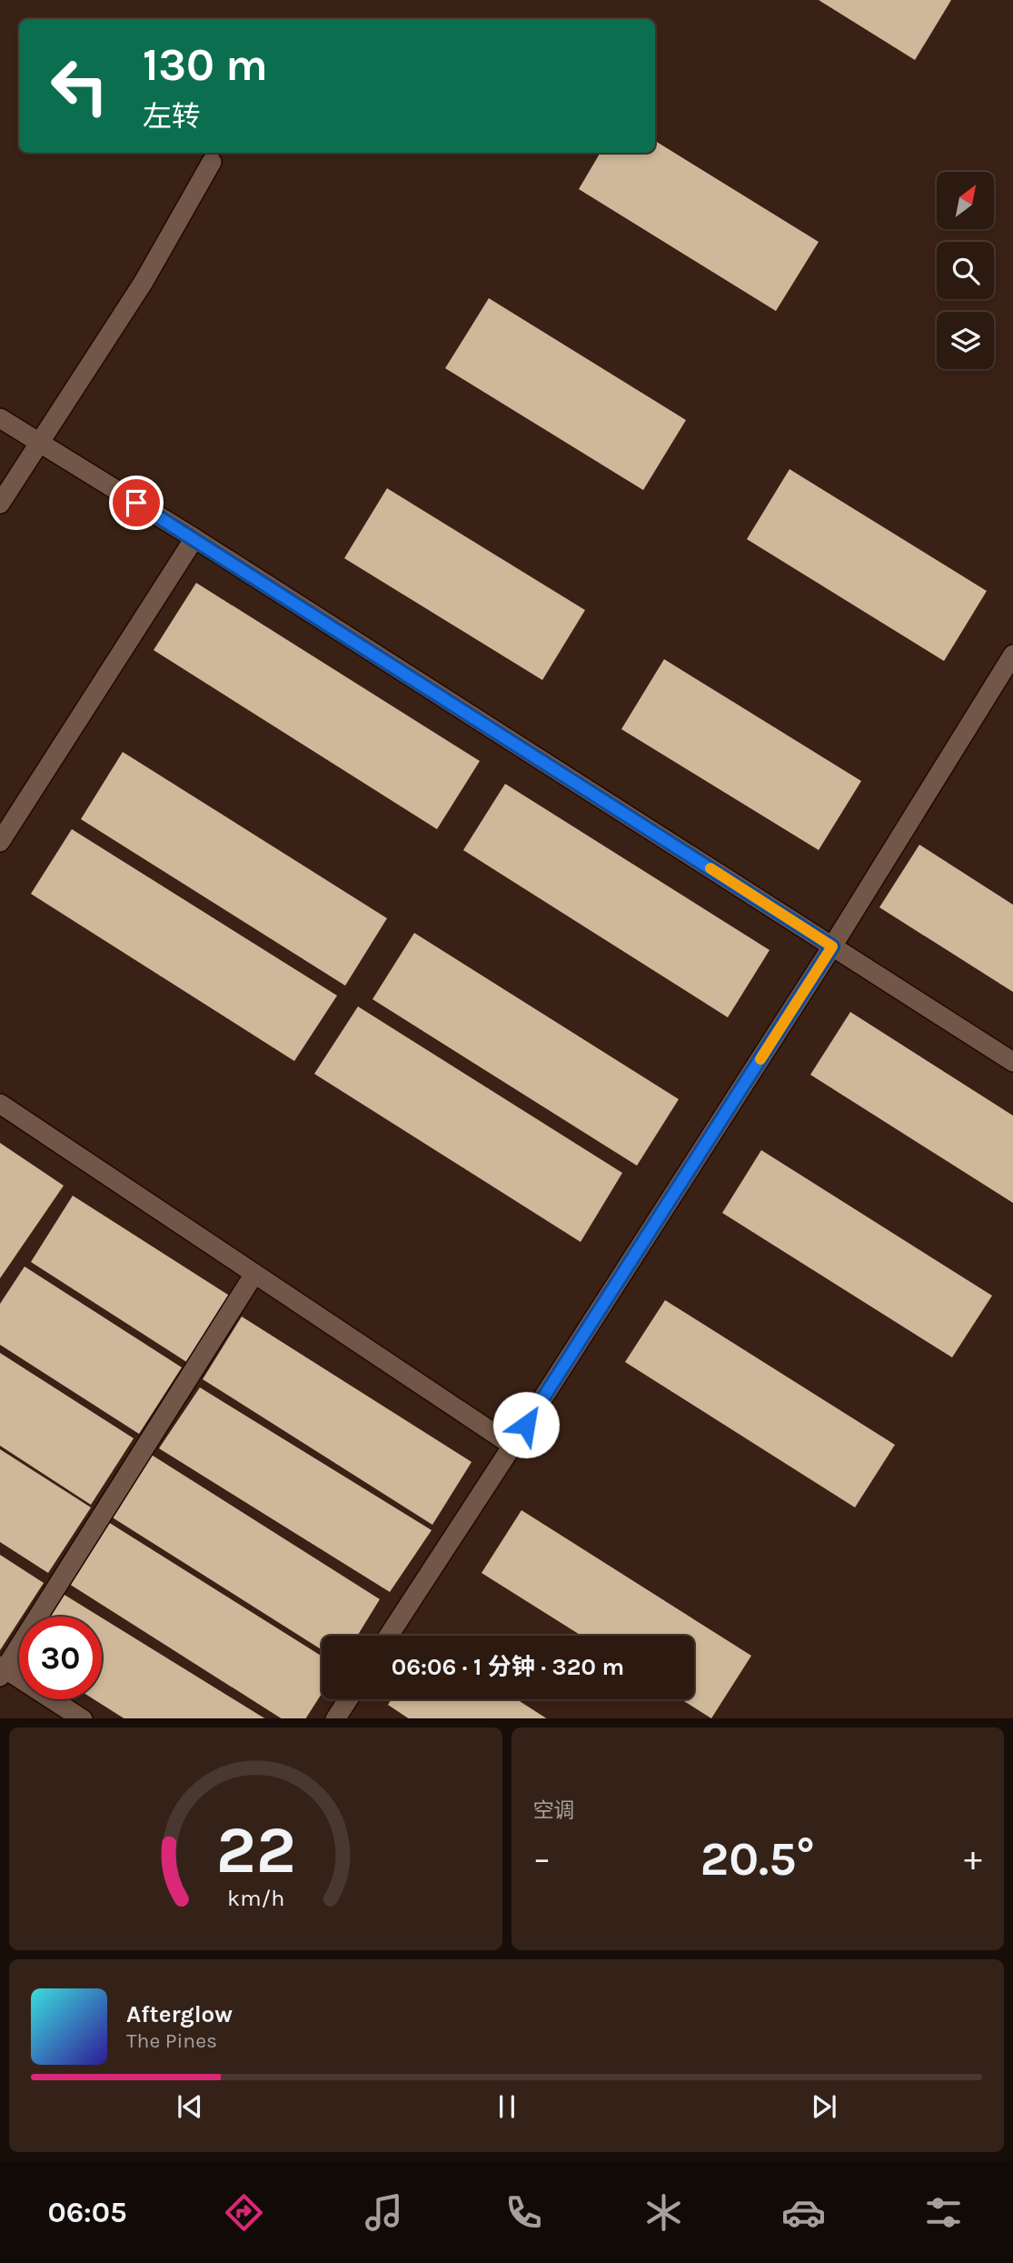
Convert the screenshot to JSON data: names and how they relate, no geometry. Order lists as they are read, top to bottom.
{
  "north": "top right",
  "page": {
    "turn": ["130 m", "左转"],
    "limit": "30",
    "trip": "06:06 · 1 分钟 · 320 m",
    "tile": "空调",
    "heat": ["−", "20.5°", "+"],
    "song": ["Afterglow", "The Pines"],
    "tabs": "06:05",
    "gauge": ["22", "km/h"]
  }
}
